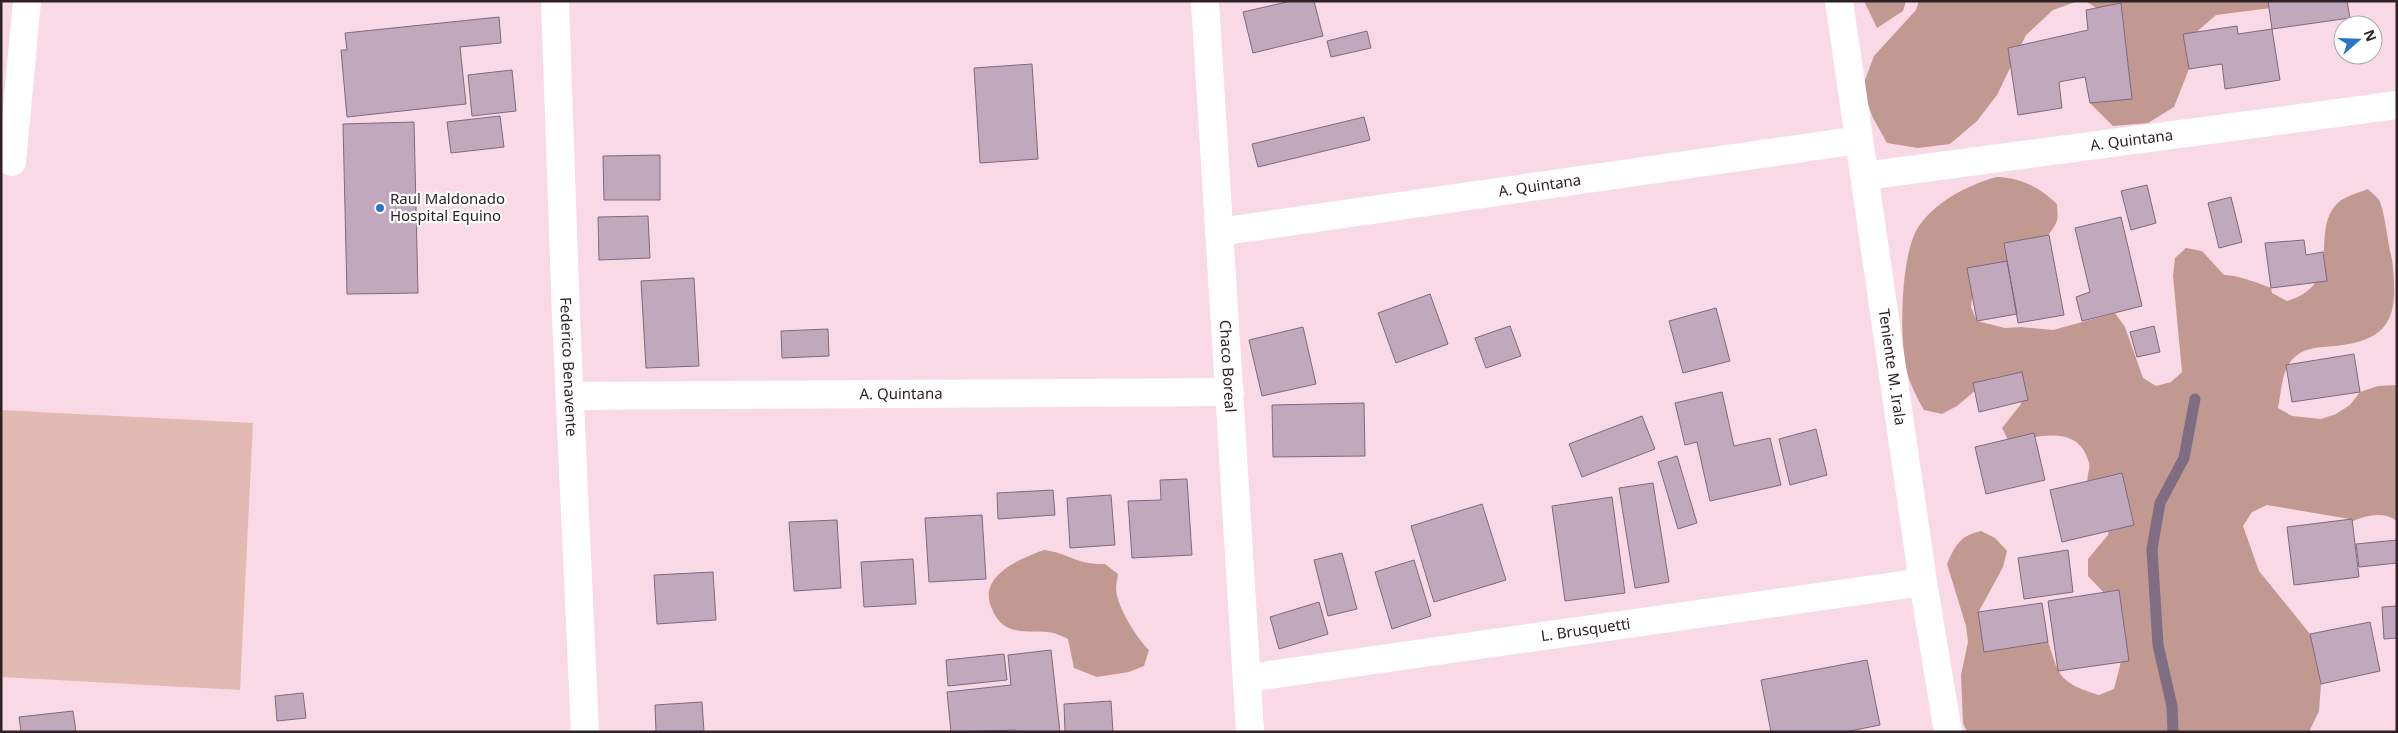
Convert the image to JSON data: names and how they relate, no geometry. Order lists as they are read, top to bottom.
{
  "streets": {
    "street": [
      "A. Quintana",
      "Chaco Boreal",
      "Federico Benavente",
      "Teniente M. Irala",
      "L. Brusquetti"
    ]
  },
  "crossings": [
    ["A. Quintana", "Chaco Boreal"],
    ["A. Quintana", "Federico Benavente"],
    ["A. Quintana", "Teniente M. Irala"],
    ["Chaco Boreal", "L. Brusquetti"],
    ["Teniente M. Irala", "L. Brusquetti"]
  ],
  "places": ["Raul Maldonado Hospital Equino"],
  "north": "right"
}
